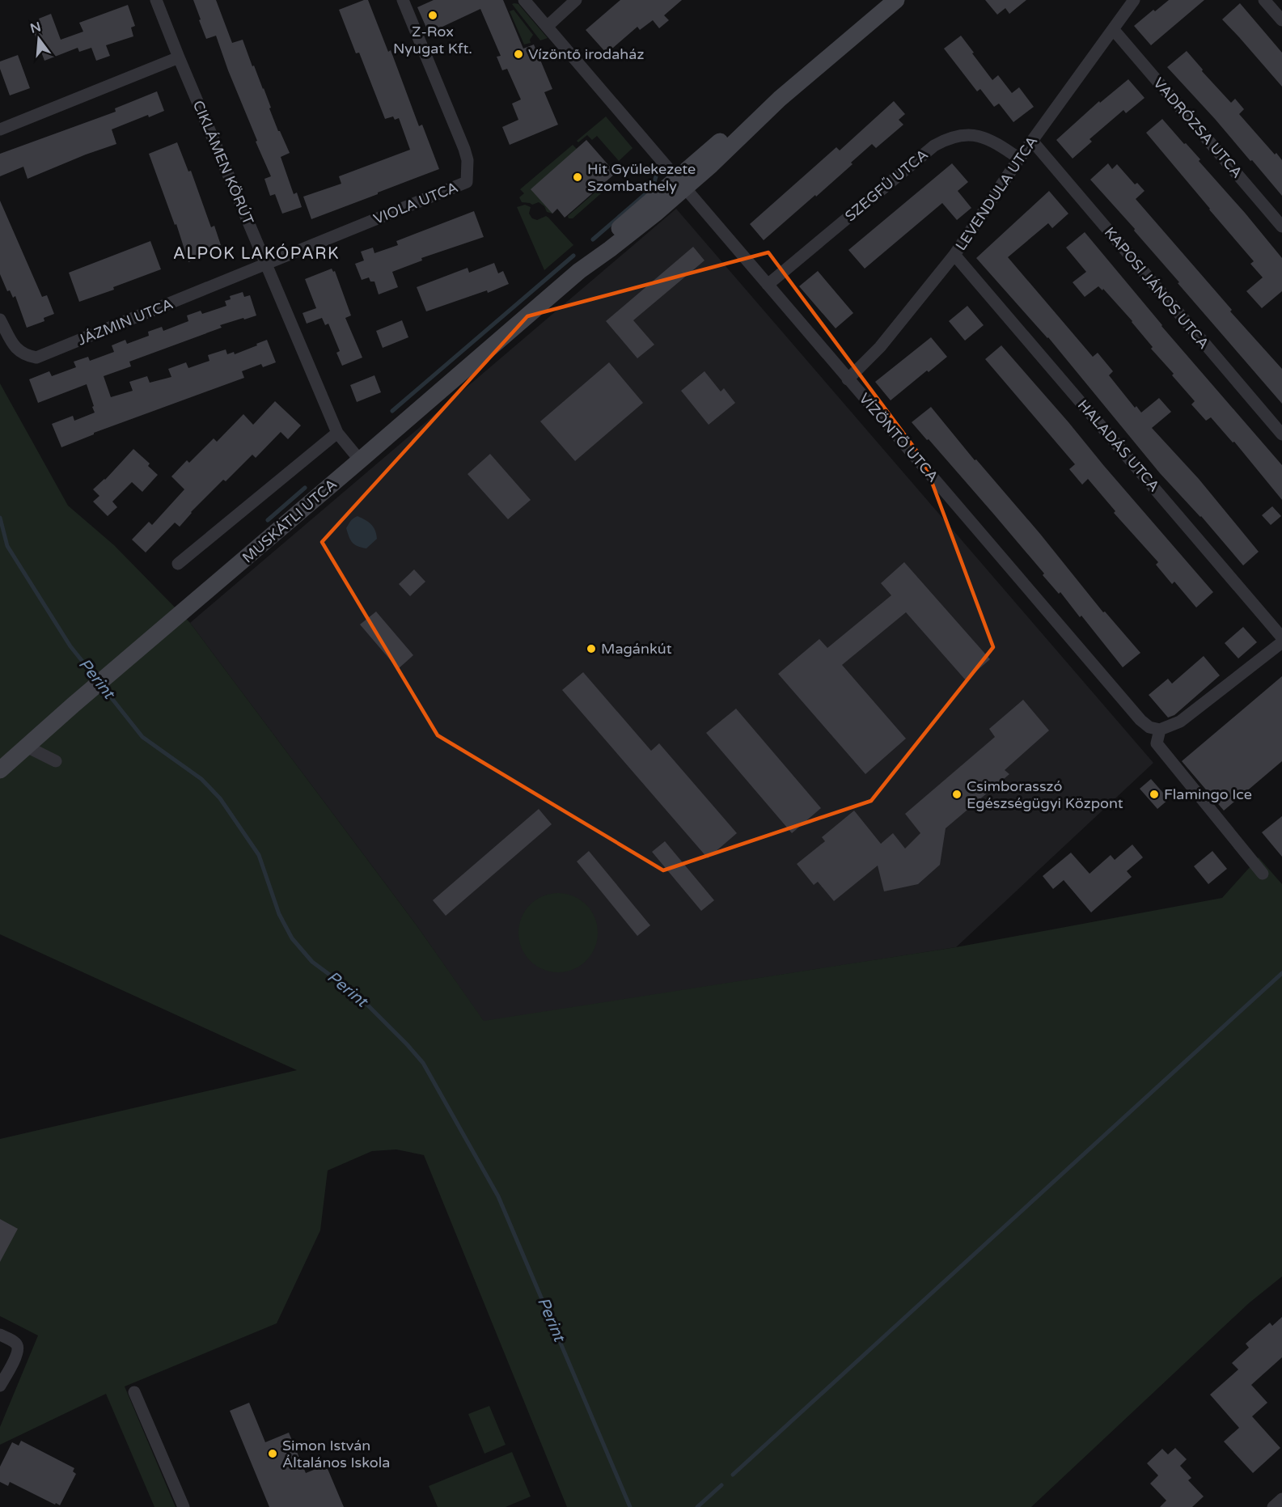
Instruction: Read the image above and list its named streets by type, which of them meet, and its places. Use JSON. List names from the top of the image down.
{
  "streets": {
    "main road": ["MUSKÁTLI UTCA"],
    "street": [
      "VADRÓZSA UTCA",
      "CIKLÁMEN KÖRÚT",
      "SZEGFŰ UTCA",
      "LEVENDULA UTCA",
      "VIOLA UTCA",
      "KAPOSI JÁNOS UTCA",
      "JÁZMIN UTCA",
      "VÍZÖNTŐ UTCA",
      "HALADÁS UTCA"
    ]
  },
  "crossings": [
    ["VADRÓZSA UTCA", "LEVENDULA UTCA"],
    ["CIKLÁMEN KÖRÚT", "VIOLA UTCA"],
    ["CIKLÁMEN KÖRÚT", "JÁZMIN UTCA"],
    ["CIKLÁMEN KÖRÚT", "MUSKÁTLI UTCA"],
    ["SZEGFŰ UTCA", "LEVENDULA UTCA"],
    ["SZEGFŰ UTCA", "VÍZÖNTŐ UTCA"],
    ["LEVENDULA UTCA", "KAPOSI JÁNOS UTCA"],
    ["LEVENDULA UTCA", "VÍZÖNTŐ UTCA"],
    ["LEVENDULA UTCA", "HALADÁS UTCA"],
    ["VIOLA UTCA", "JÁZMIN UTCA"],
    ["VÍZÖNTŐ UTCA", "MUSKÁTLI UTCA"]
  ],
  "districts": ["ALPOK LAKÓPARK"],
  "water": ["Perint"],
  "places": [
    "Z-Rox Nyugat Kft.",
    "Vízöntő irodaház",
    "Hit Gyülekezete Szombathely",
    "Magánkút",
    "Csimborasszó Egészségügyi Központ",
    "Flamingo Ice",
    "Simon István Általános Iskola"
  ],
  "north": "top"
}
